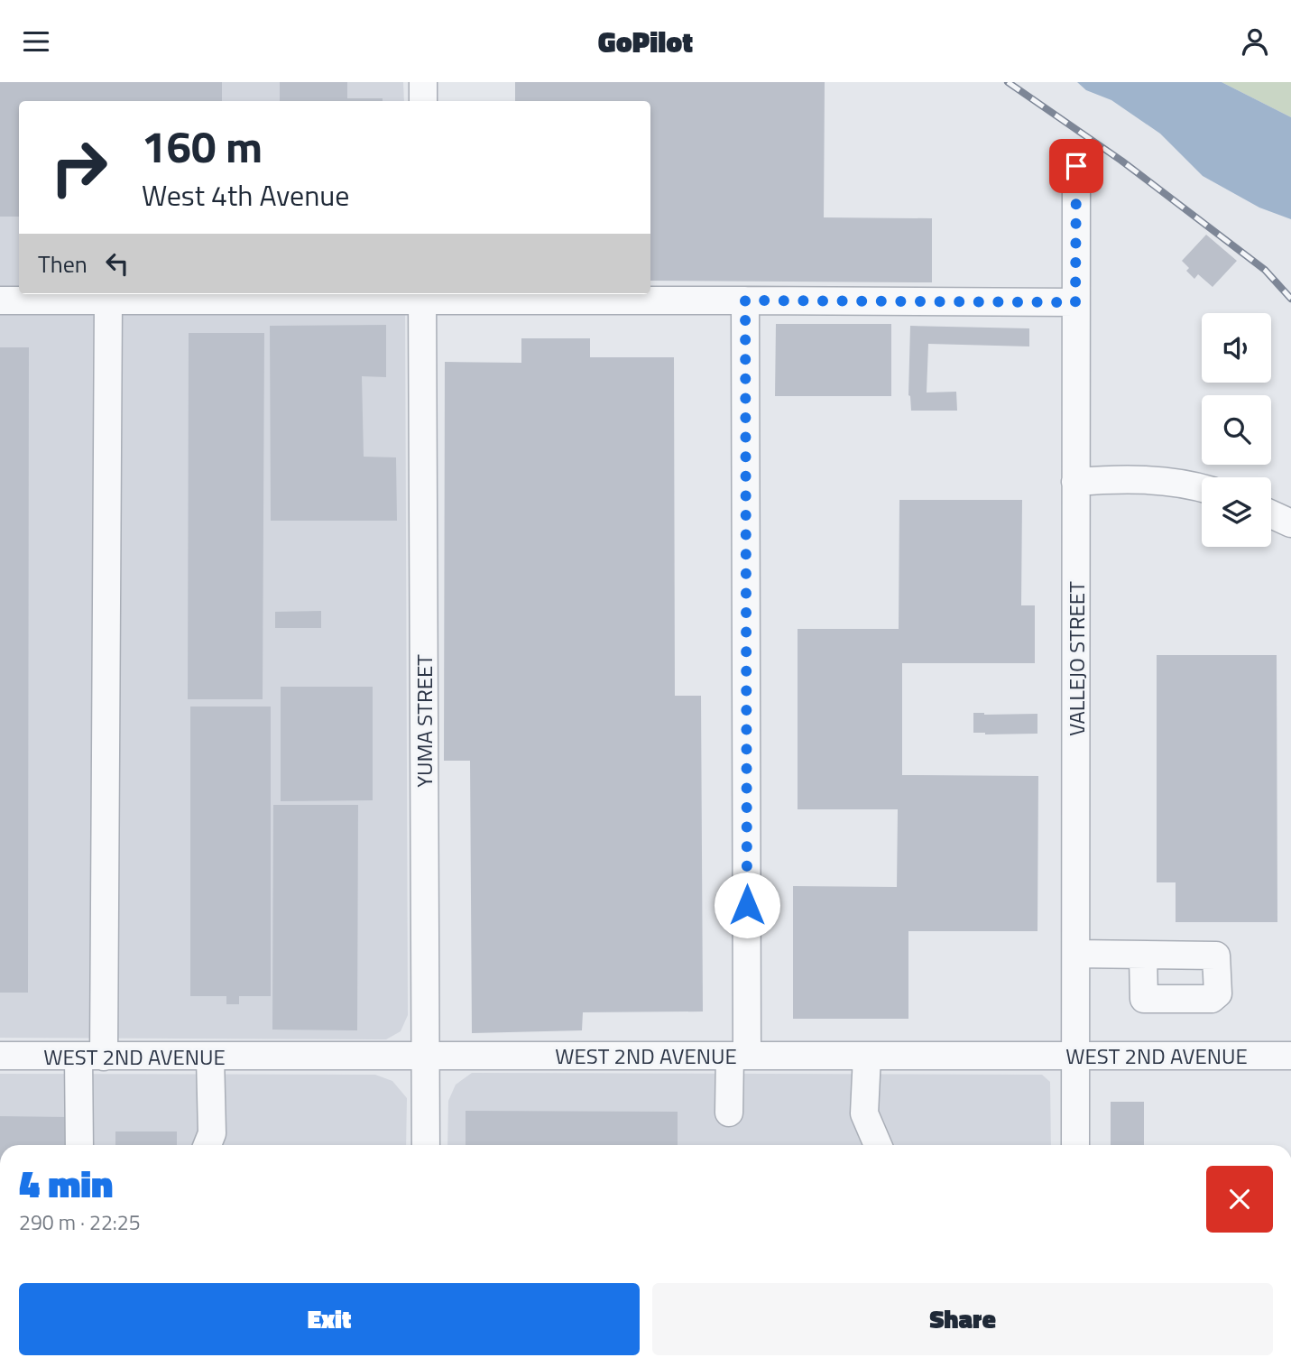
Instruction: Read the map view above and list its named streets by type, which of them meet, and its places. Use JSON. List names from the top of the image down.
{
  "streets": {
    "street": ["VALLEJO STREET", "YUMA STREET", "WEST 2ND AVENUE"]
  },
  "crossings": [
    ["VALLEJO STREET", "WEST 2ND AVENUE"],
    ["YUMA STREET", "WEST 2ND AVENUE"]
  ],
  "page": {
    "header": "GoPilot",
    "turn": ["160 m", "West 4th Avenue"],
    "then": "Then",
    "heading": ["4 min", "290 m · 22:25"],
    "buttons": ["Exit", "Share"]
  }
}
